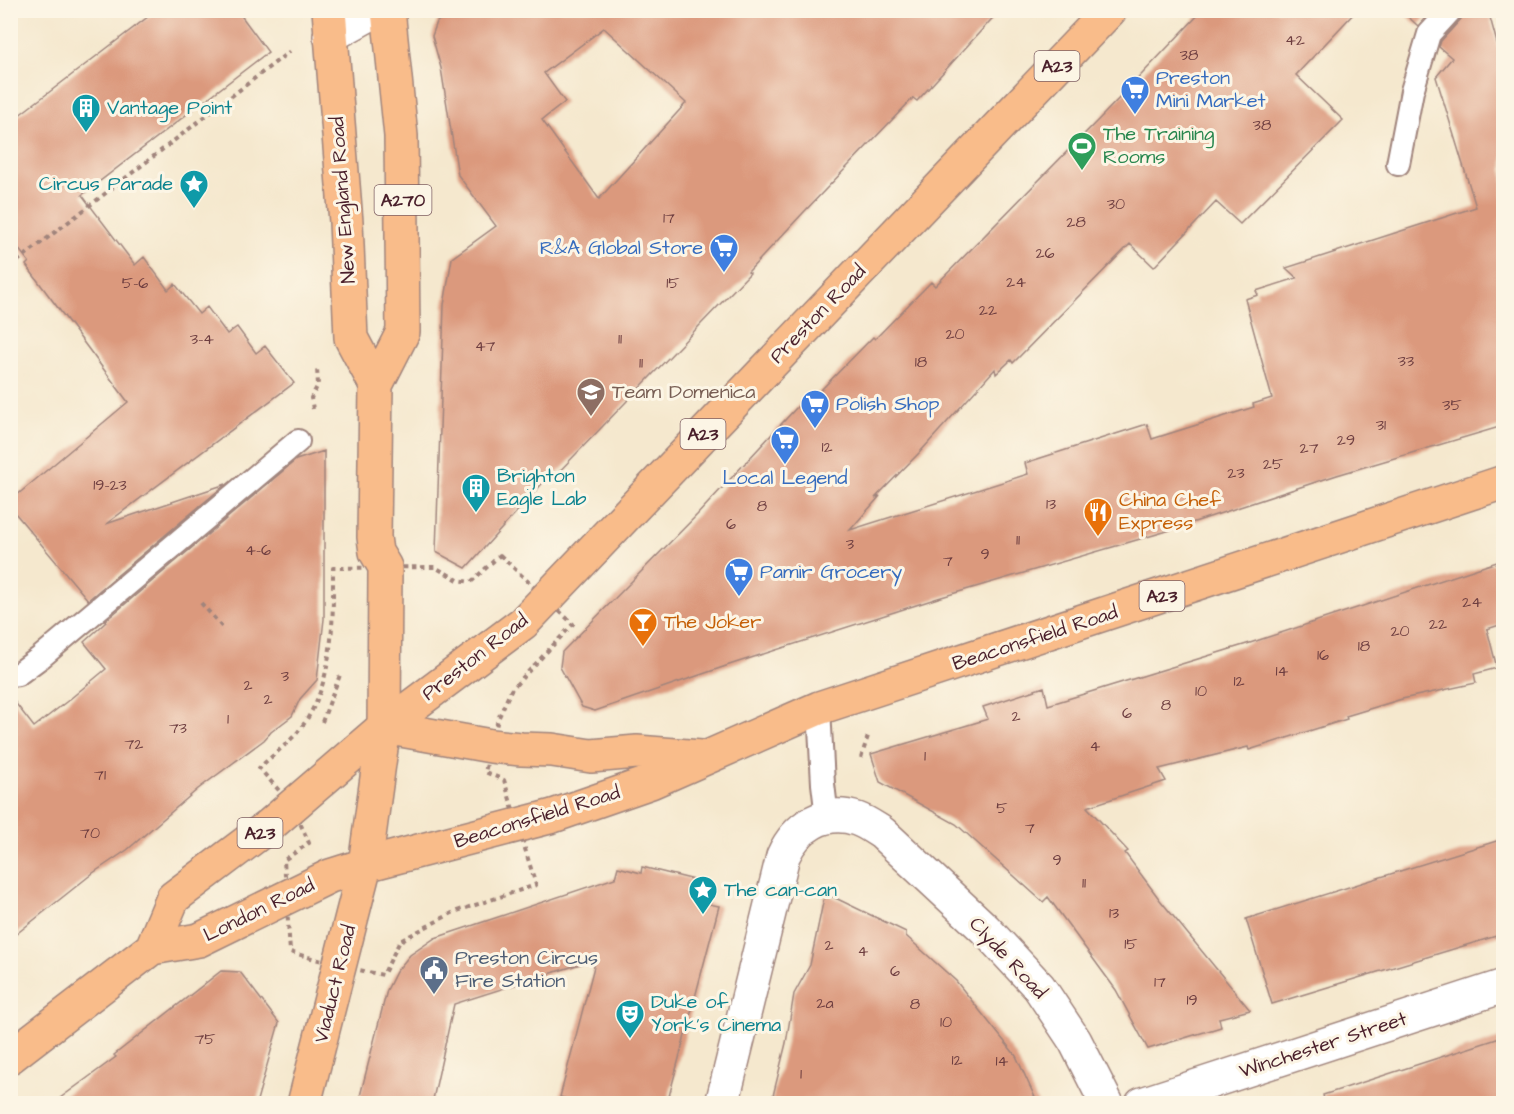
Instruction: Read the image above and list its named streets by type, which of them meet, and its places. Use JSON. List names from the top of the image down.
{
  "streets": {
    "main road": [
      "A23",
      "New England Road",
      "A270",
      "Preston Road",
      "Beaconsfield Road",
      "London Road",
      "Viaduct Road"
    ],
    "street": ["Clyde Road", "Winchester Street"]
  },
  "crossings": [
    ["New England Road", "Preston Road"],
    ["New England Road", "Beaconsfield Road"],
    ["New England Road", "London Road"],
    ["New England Road", "Viaduct Road"],
    ["Preston Road", "Beaconsfield Road"],
    ["Preston Road", "London Road"],
    ["Preston Road", "Viaduct Road"],
    ["Beaconsfield Road", "London Road"],
    ["Beaconsfield Road", "Viaduct Road"],
    ["London Road", "Viaduct Road"]
  ],
  "places": {
    "supermarket": [
      "Preston Mini Market",
      "R&A Global Store",
      "Polish Shop",
      "Local Legend",
      "Pamir Grocery"
    ],
    "building": ["Vantage Point", "Brighton Eagle Lab"],
    "sports": ["The Training Rooms"],
    "place": ["Circus Parade", "The can-can"],
    "school or university": ["Team Domenica"],
    "restaurant": ["China Chef Express"],
    "bar": ["The Joker"],
    "public building": ["Preston Circus Fire Station"],
    "theatre": ["Duke of York's Cinema"]
  },
  "house_numbers": [
    "42",
    "38",
    "38",
    "30",
    "17",
    "28",
    "26",
    "24",
    "5-6",
    "15",
    "22",
    "20",
    "3-4",
    "11",
    "47",
    "33",
    "18",
    "11",
    "35",
    "31",
    "29",
    "12",
    "27",
    "25",
    "23",
    "19-23",
    "13",
    "8",
    "6",
    "11",
    "3",
    "4-6",
    "9",
    "7",
    "24",
    "22",
    "20",
    "18",
    "16",
    "14",
    "3",
    "12",
    "2",
    "10",
    "2",
    "8",
    "6",
    "2",
    "1",
    "73",
    "72",
    "4",
    "1",
    "71",
    "5",
    "7",
    "70",
    "9",
    "11",
    "13",
    "15",
    "2",
    "4",
    "6",
    "17",
    "19",
    "2a",
    "8",
    "10",
    "75",
    "12",
    "14",
    "1"
  ]
}
